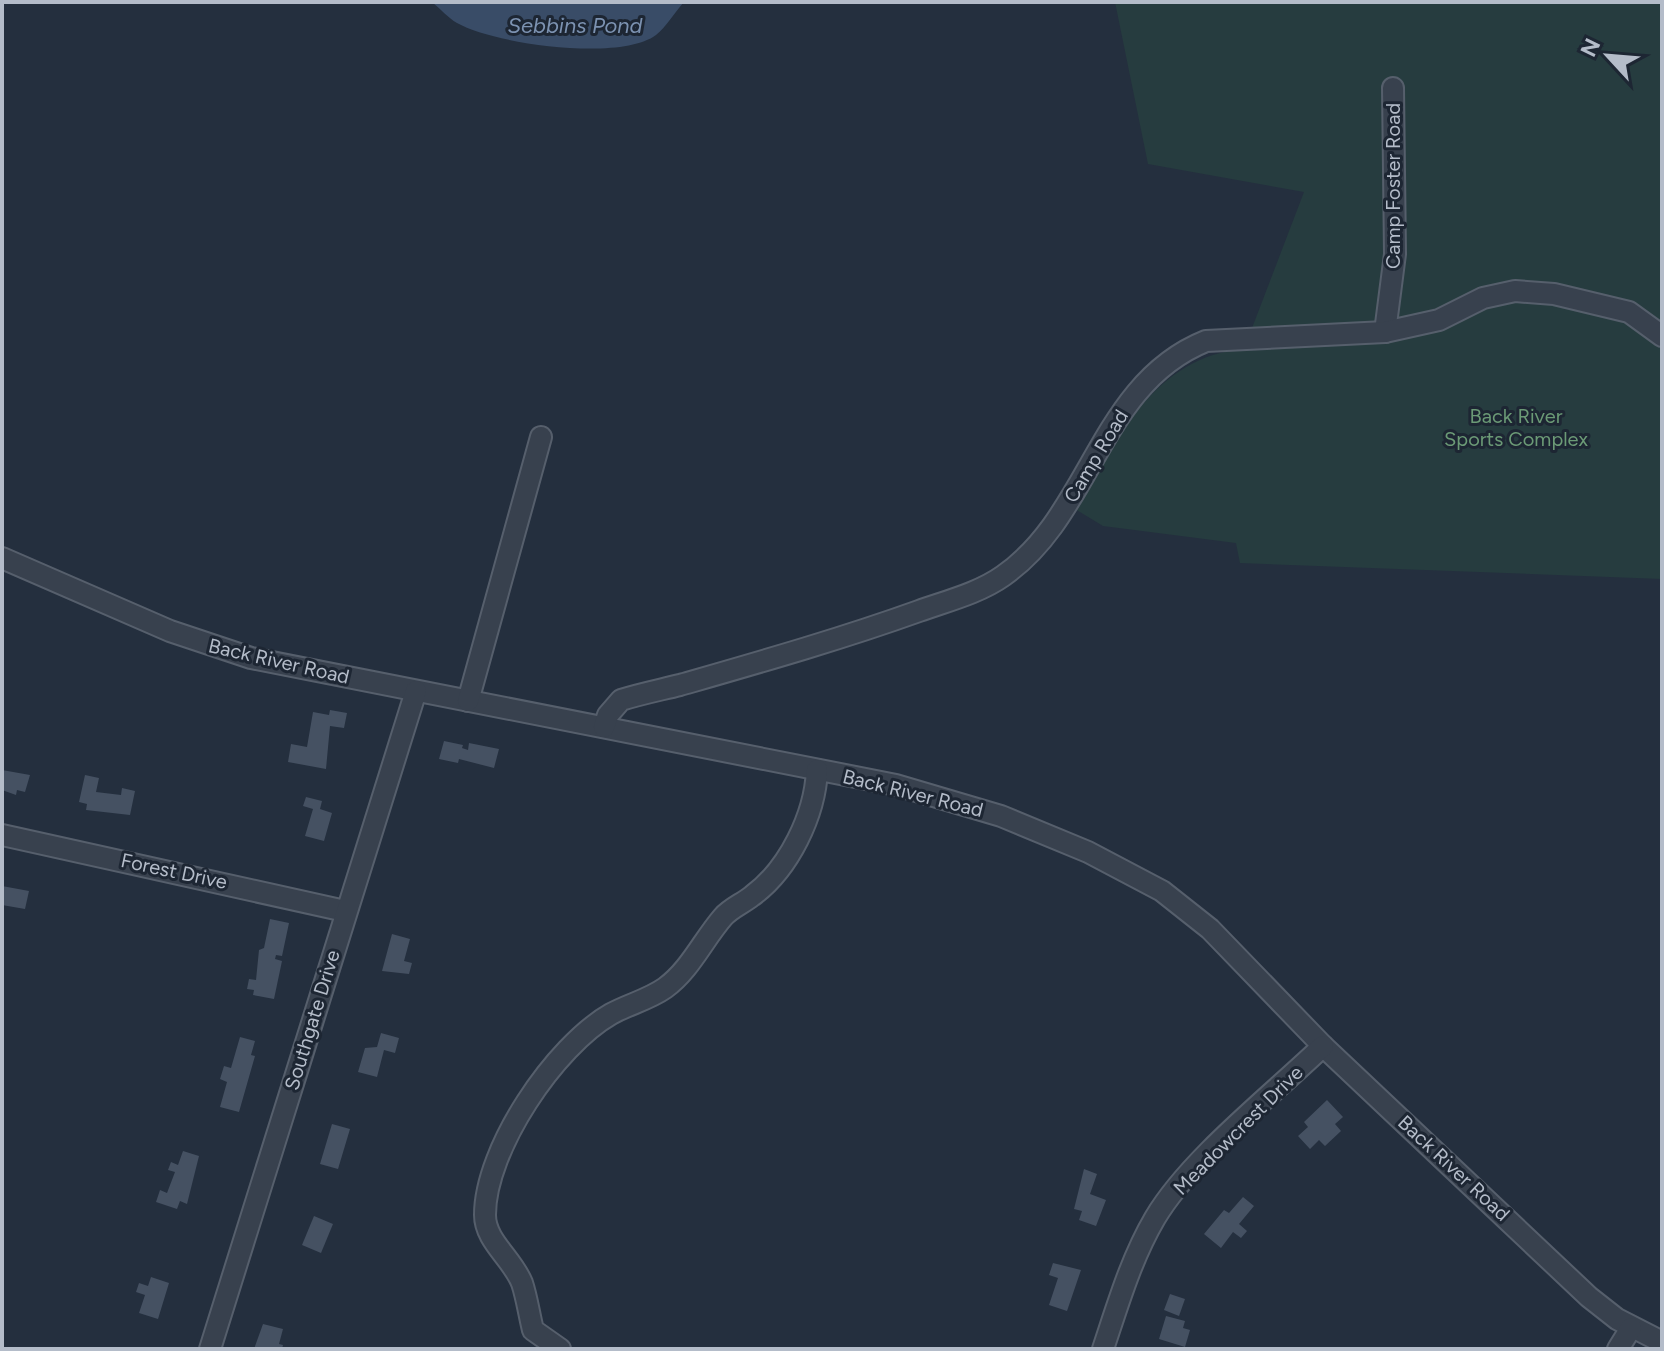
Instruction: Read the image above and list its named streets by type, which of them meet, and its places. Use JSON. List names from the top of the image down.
{
  "streets": {
    "street": [
      "Camp Foster Road",
      "Camp Road",
      "Back River Road",
      "Forest Drive",
      "Southgate Drive",
      "Meadowcrest Drive"
    ]
  },
  "crossings": [
    ["Camp Foster Road", "Camp Road"],
    ["Camp Road", "Back River Road"],
    ["Back River Road", "Southgate Drive"],
    ["Back River Road", "Meadowcrest Drive"],
    ["Forest Drive", "Southgate Drive"]
  ],
  "water": ["Sebbins Pond"],
  "parks": ["Back River Sports Complex"],
  "north": "top left"
}
